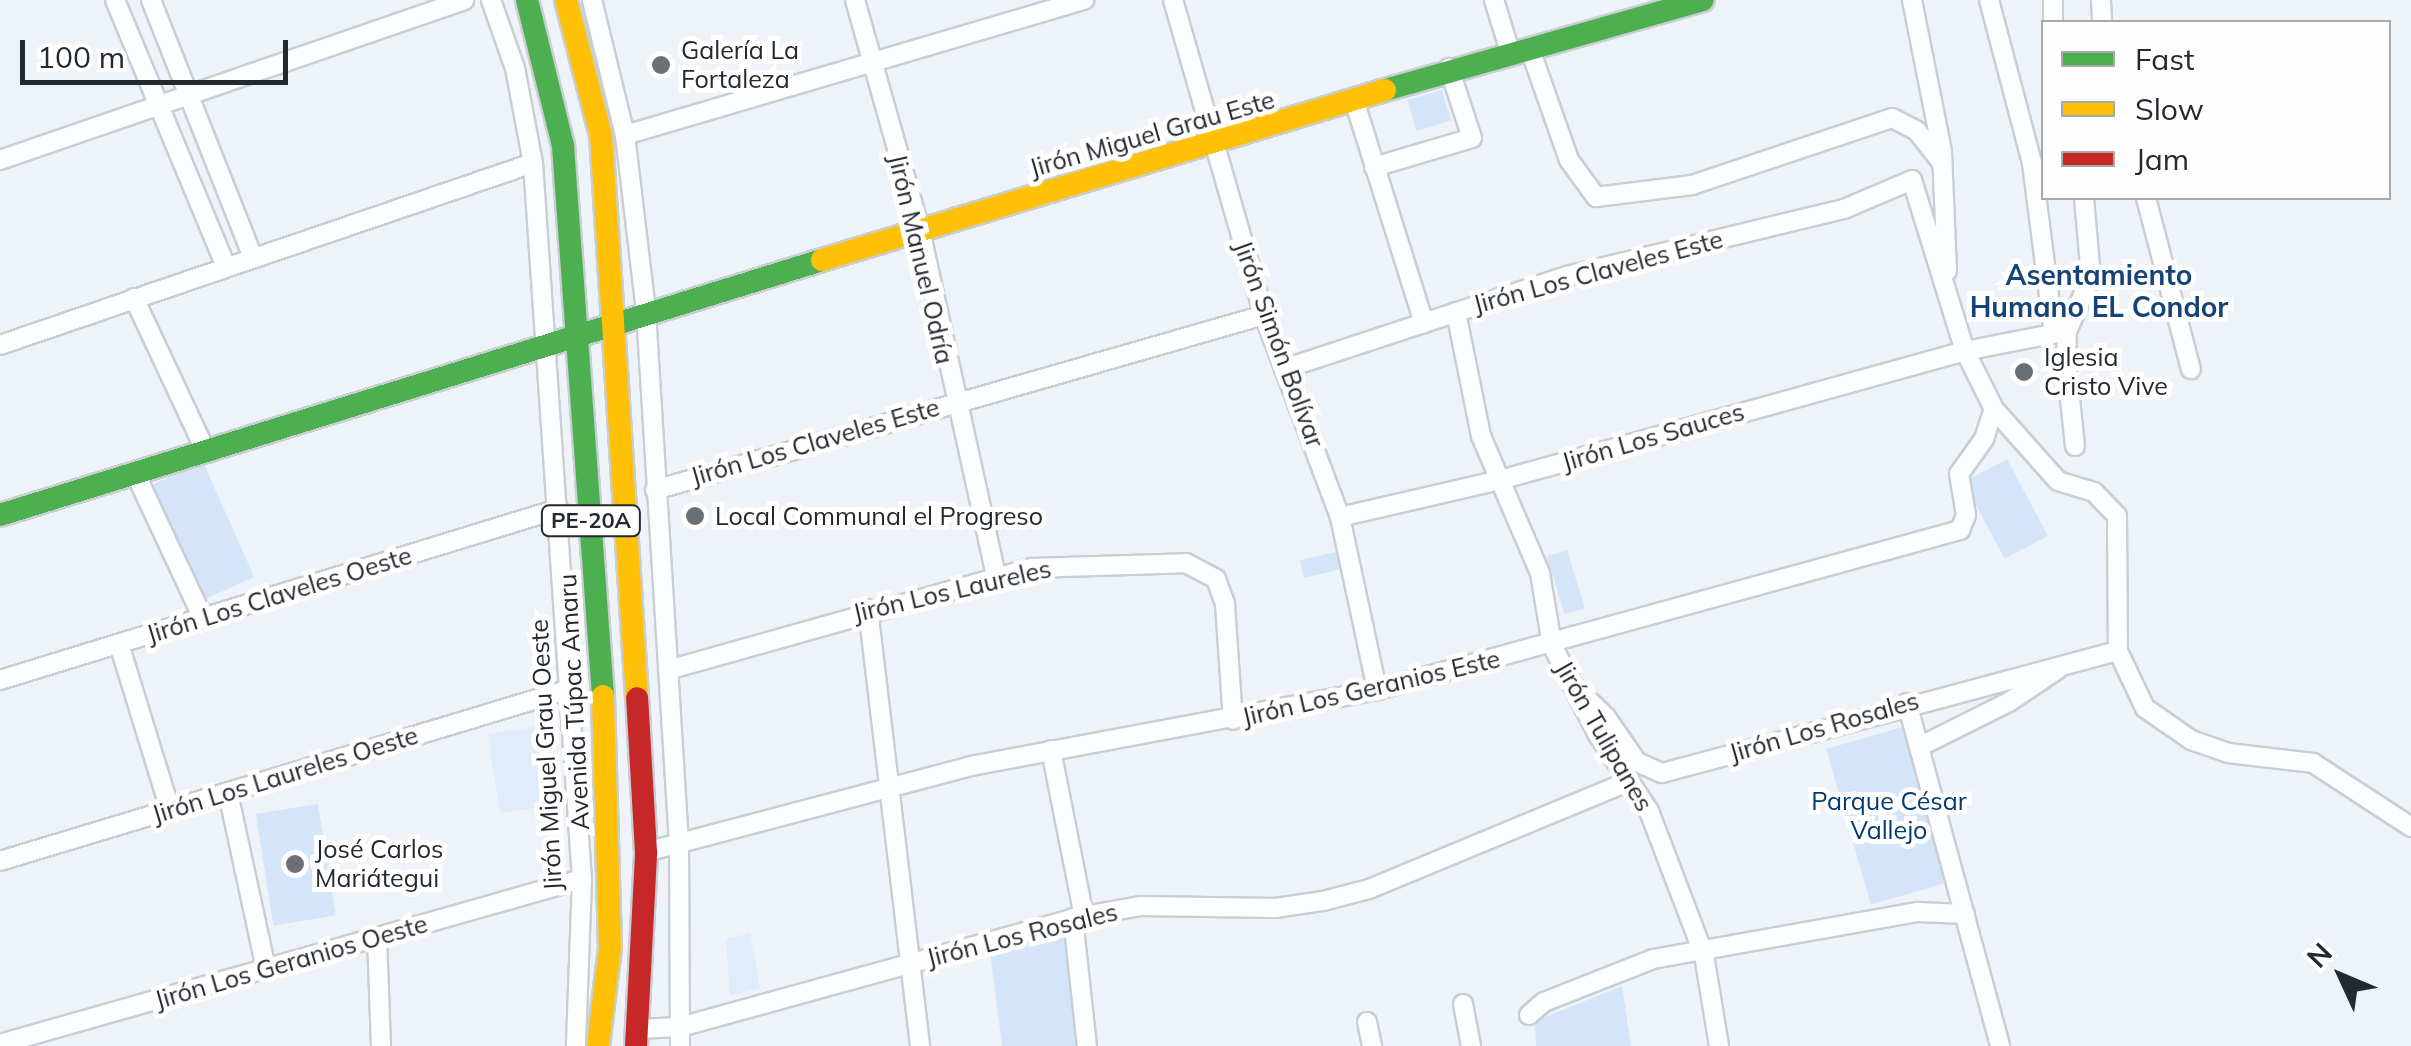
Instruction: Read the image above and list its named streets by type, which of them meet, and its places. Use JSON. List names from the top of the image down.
{
  "streets": {
    "main road": ["Jirón Miguel Grau Este", "PE-20A", "Avenida Túpac Amaru"],
    "street": [
      "Jirón Manuel Odría",
      "Jirón Los Claveles Este",
      "Jirón Simón Bolívar",
      "Jirón Los Sauces",
      "Jirón Los Laureles",
      "Jirón Los Claveles Oeste",
      "Jirón Los Geranios Este",
      "Jirón Los Rosales",
      "Jirón Tulipanes",
      "Jirón Miguel Grau Oeste",
      "Jirón Los Laureles Oeste",
      "Jirón Los Geranios Oeste"
    ]
  },
  "crossings": [
    ["Jirón Miguel Grau Este", "Jirón Manuel Odría"],
    ["Jirón Miguel Grau Este", "Jirón Simón Bolívar"],
    ["Jirón Miguel Grau Este", "PE-20A"],
    ["Jirón Manuel Odría", "Jirón Los Claveles Este"],
    ["Jirón Manuel Odría", "Jirón Los Laureles"],
    ["Jirón Los Claveles Este", "Jirón Simón Bolívar"],
    ["Jirón Los Claveles Este", "Jirón Tulipanes"],
    ["Jirón Simón Bolívar", "Jirón Los Sauces"],
    ["Jirón Simón Bolívar", "Jirón Los Geranios Este"],
    ["Jirón Los Sauces", "Jirón Tulipanes"],
    ["PE-20A", "Jirón Los Geranios Este"],
    ["PE-20A", "Jirón Los Rosales"],
    ["Jirón Los Laureles", "Jirón Los Geranios Este"],
    ["Jirón Los Claveles Oeste", "Jirón Miguel Grau Oeste"],
    ["Jirón Los Geranios Este", "Jirón Tulipanes"],
    ["Jirón Los Rosales", "Jirón Tulipanes"],
    ["Jirón Miguel Grau Oeste", "Jirón Los Laureles Oeste"],
    ["Jirón Miguel Grau Oeste", "Jirón Los Geranios Oeste"]
  ],
  "districts": ["Asentamiento Humano EL Condor"],
  "parks": ["Parque César Vallejo"],
  "places": [
    "Galería La Fortaleza",
    "Iglesia Cristo Vive",
    "Local Communal el Progreso",
    "José Carlos Mariátegui"
  ],
  "legend": ["Fast", "Slow", "Jam"],
  "scale_bar": "100 m",
  "north": "top left"
}
